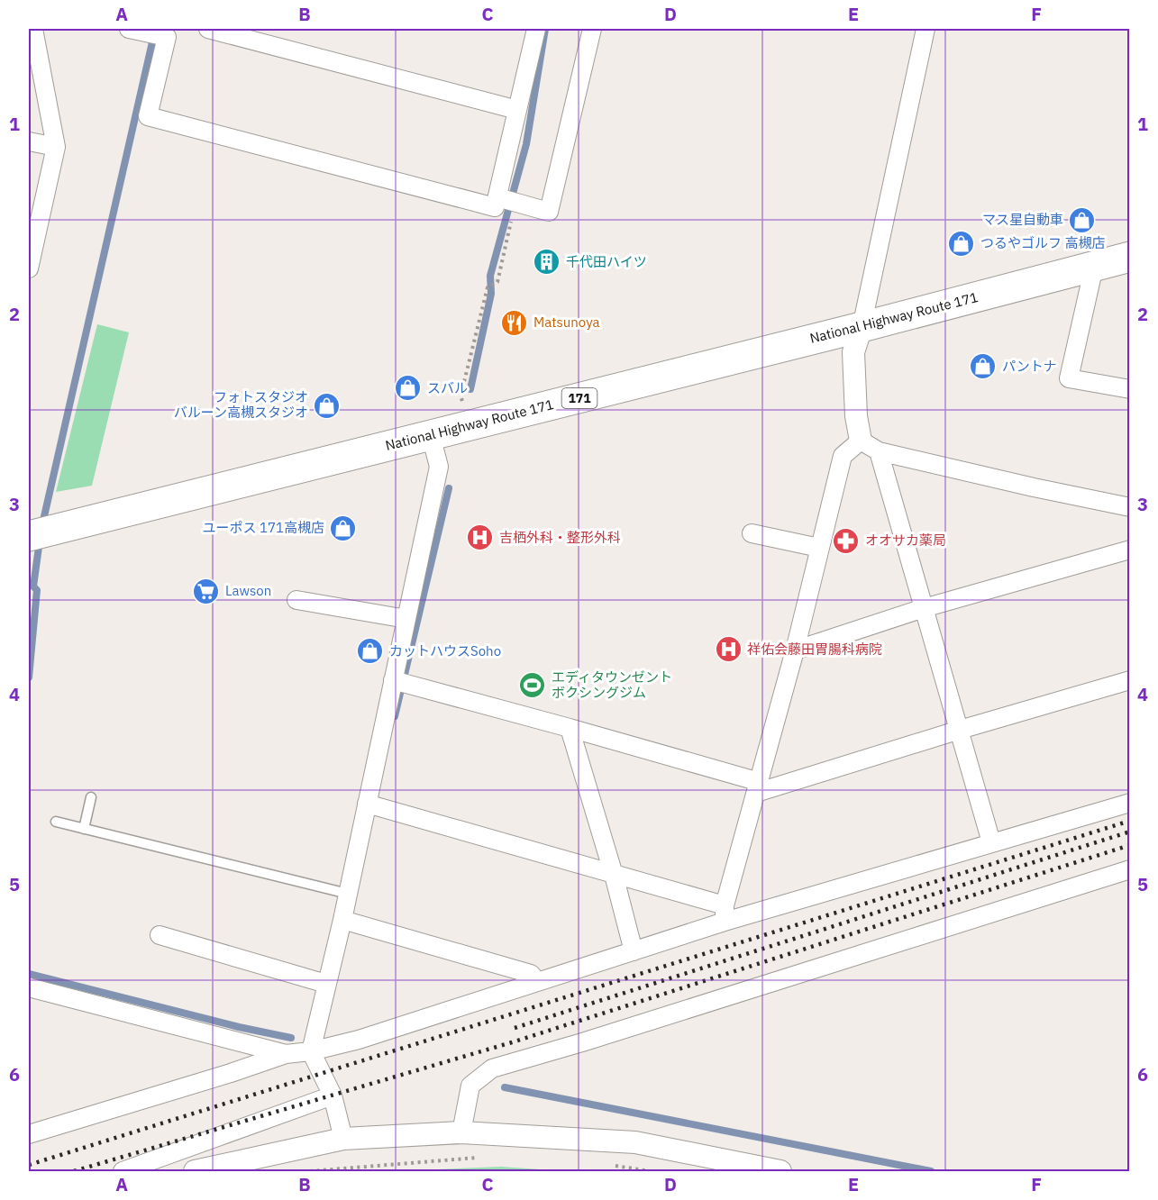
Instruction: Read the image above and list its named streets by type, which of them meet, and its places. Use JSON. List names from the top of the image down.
{
  "streets": {
    "highway": ["National Highway Route 171", "171"]
  },
  "places": {
    "shop": [
      "マス星自動車",
      "つるやゴルフ 高槻店",
      "パントナ",
      "スバル",
      "フォトスタジオ バルーン高槻スタジオ",
      "ユーポス 171高槻店",
      "カットハウスSoho"
    ],
    "building": ["千代田ハイツ"],
    "restaurant": ["Matsunoya"],
    "hospital": ["吉栖外科・整形外科", "祥佑会藤田胃腸科病院"],
    "pharmacy": ["オオサカ薬局"],
    "supermarket": ["Lawson"],
    "sports": ["エディタウンゼント ボクシングジム"]
  },
  "grid": {
    "columns": [
      "A",
      "B",
      "C",
      "D",
      "E",
      "F"
    ],
    "rows": [
      "1",
      "2",
      "3",
      "4",
      "5",
      "6"
    ]
  }
}
